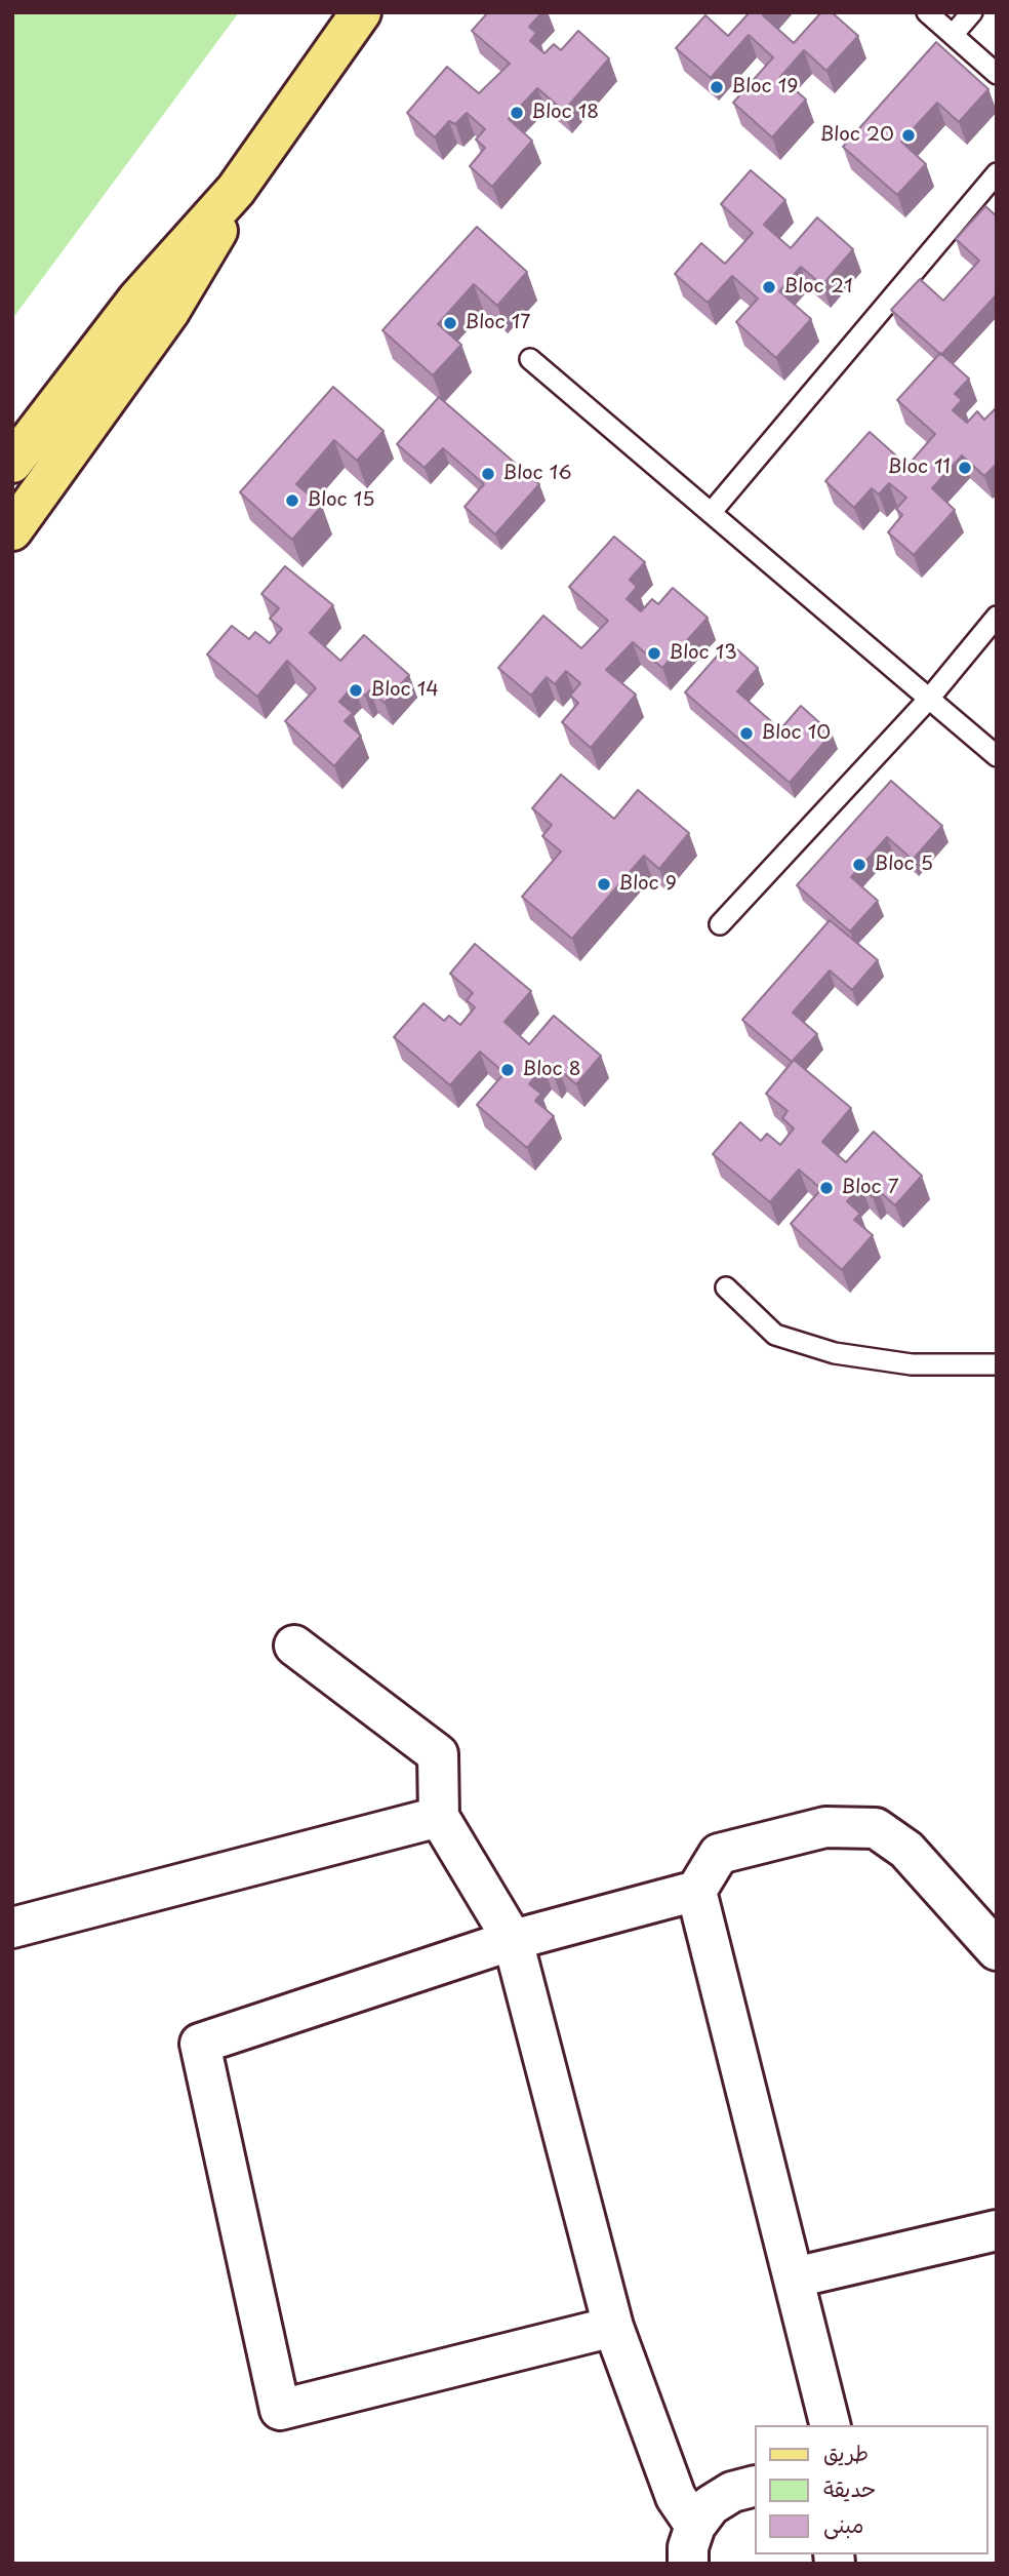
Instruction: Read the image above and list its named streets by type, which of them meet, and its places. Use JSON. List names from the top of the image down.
{
  "places": [
    "Bloc 19",
    "Bloc 18",
    "Bloc 20",
    "Bloc 21",
    "Bloc 17",
    "Bloc 11",
    "Bloc 16",
    "Bloc 15",
    "Bloc 13",
    "Bloc 14",
    "Bloc 10",
    "Bloc 5",
    "Bloc 9",
    "Bloc 8",
    "Bloc 7"
  ],
  "legend": ["طريق", "حديقة", "مبنى"]
}
